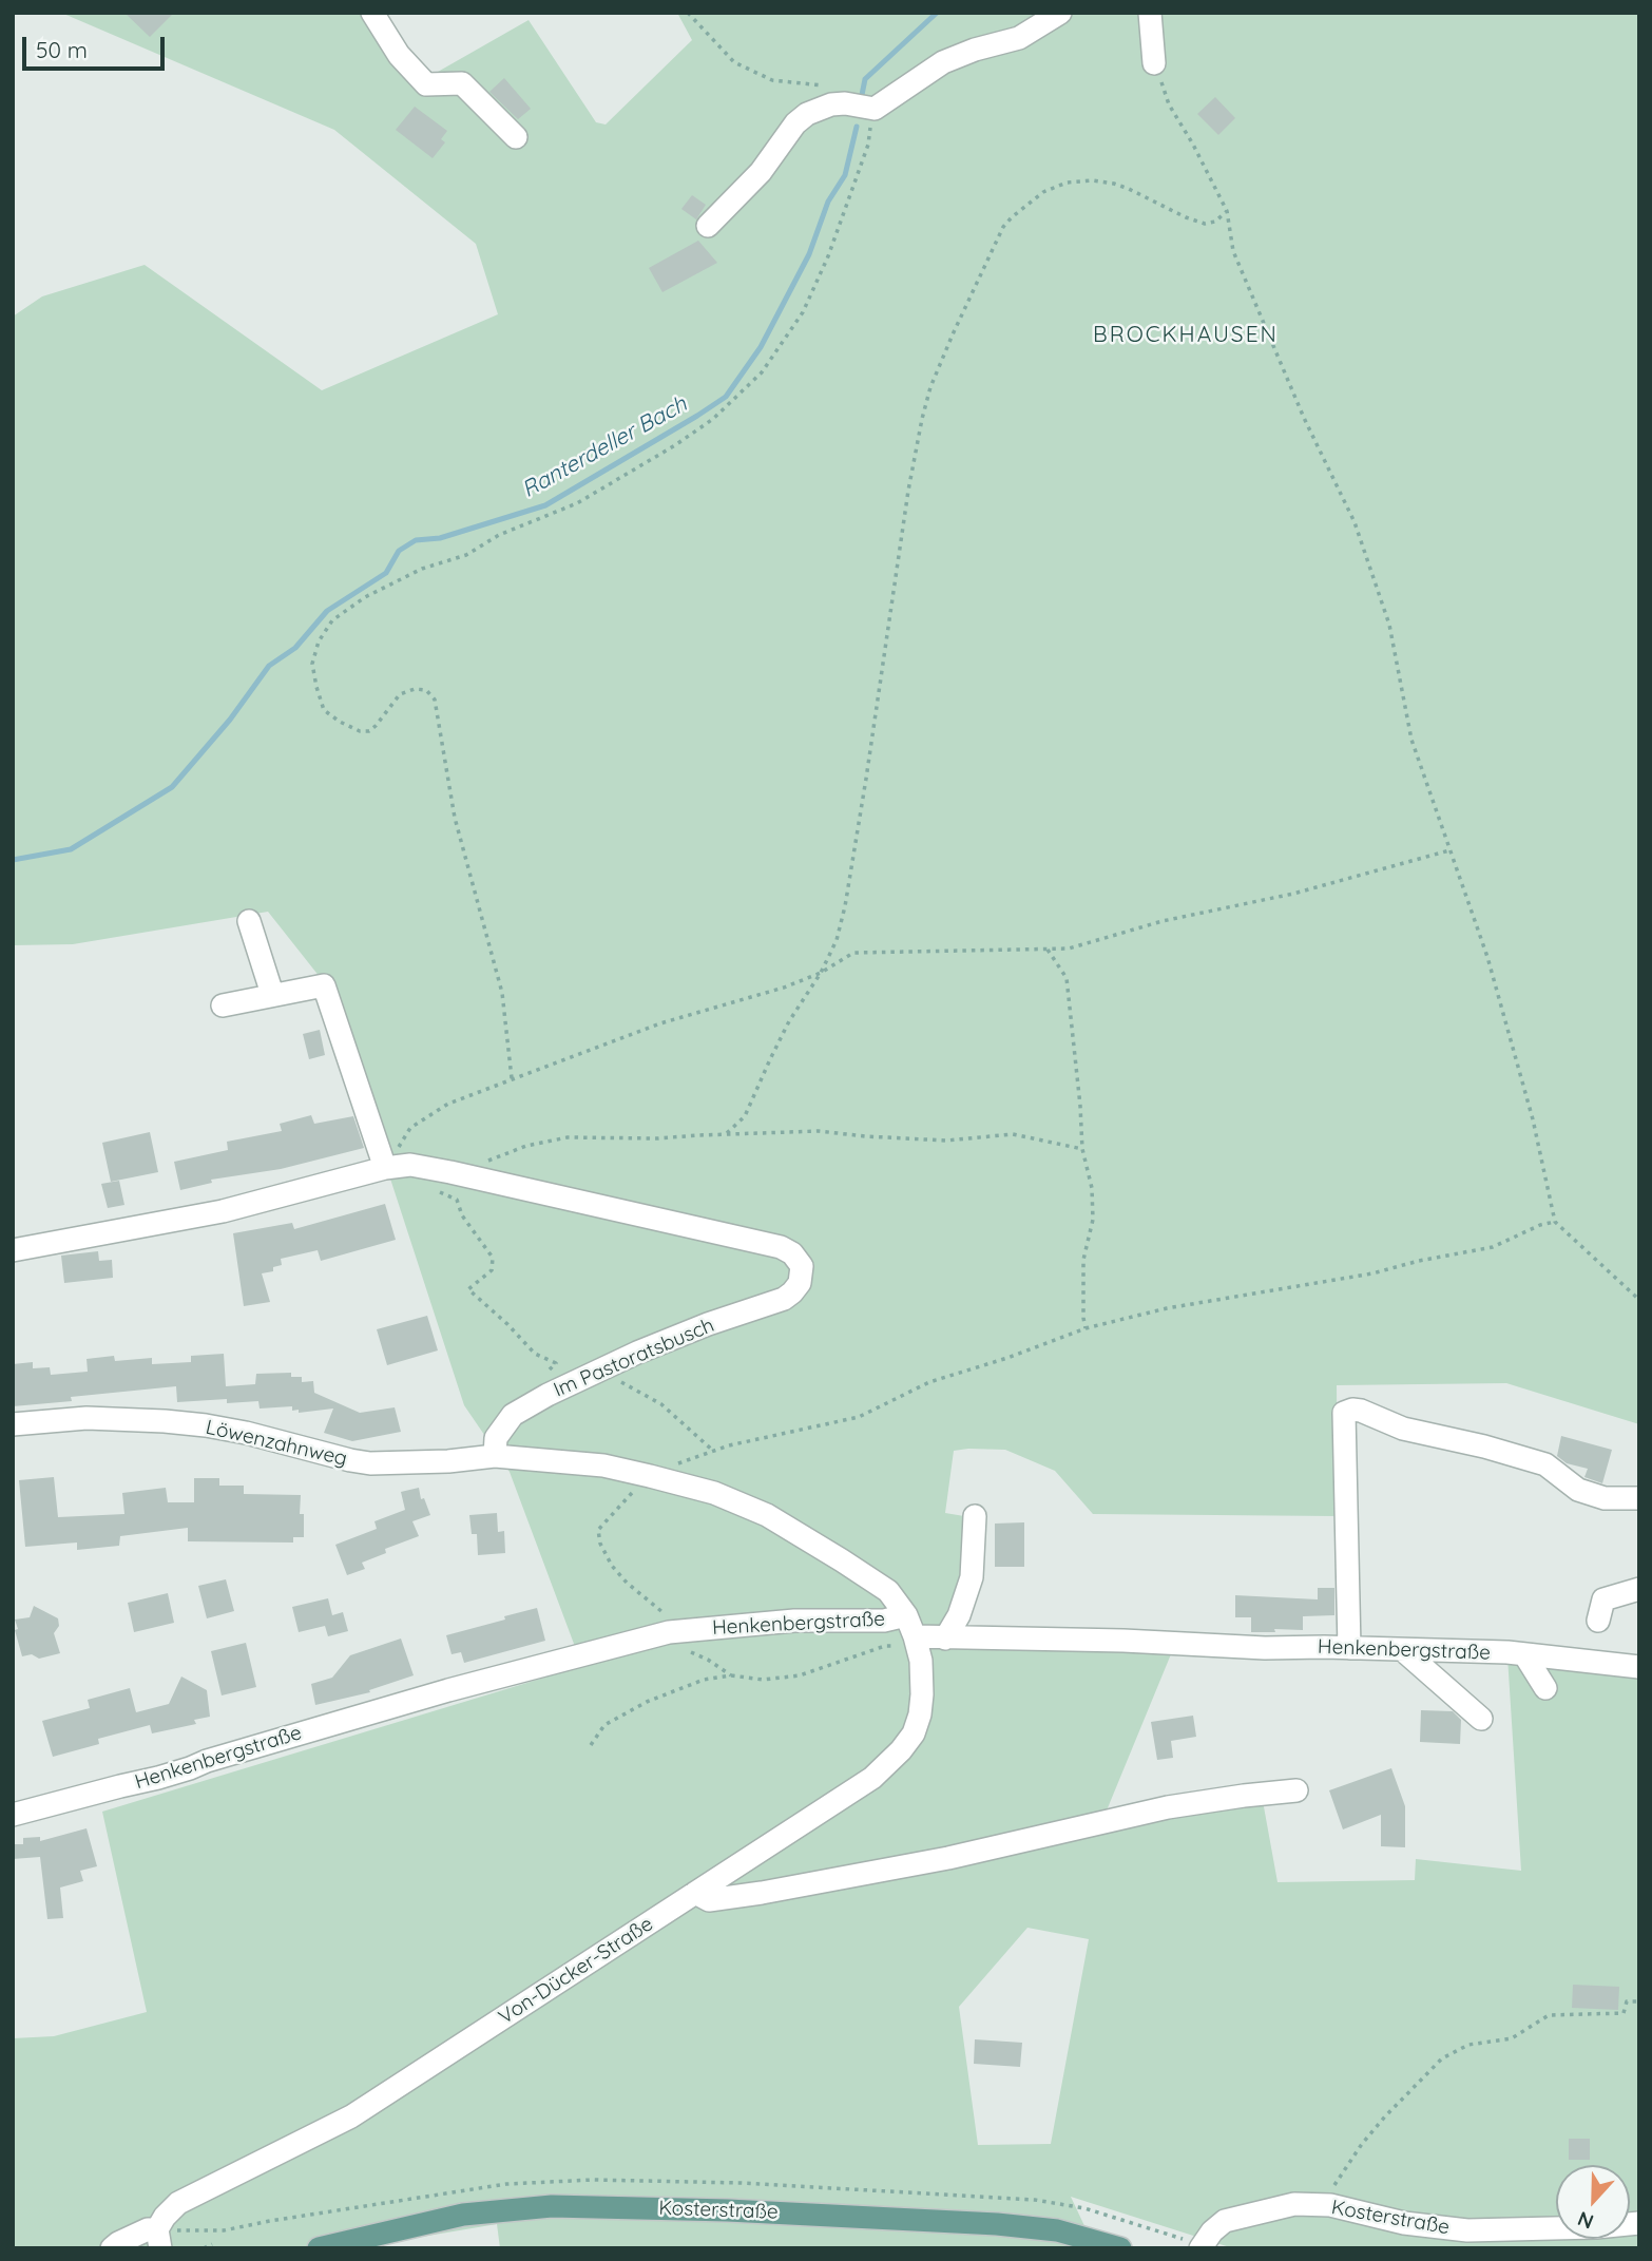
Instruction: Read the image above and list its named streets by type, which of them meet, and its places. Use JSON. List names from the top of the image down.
{
  "streets": {
    "main road": ["Kosterstraße"],
    "street": [
      "Im Pastoratsbusch",
      "Löwenzahnweg",
      "Henkenbergstraße",
      "Von-Dücker-Straße"
    ]
  },
  "crossings": [
    ["Im Pastoratsbusch", "Löwenzahnweg"],
    ["Henkenbergstraße", "Von-Dücker-Straße"]
  ],
  "districts": ["BROCKHAUSEN"],
  "water": ["Ranterdeller Bach"],
  "scale_bar": "50 m",
  "north": "bottom"
}
